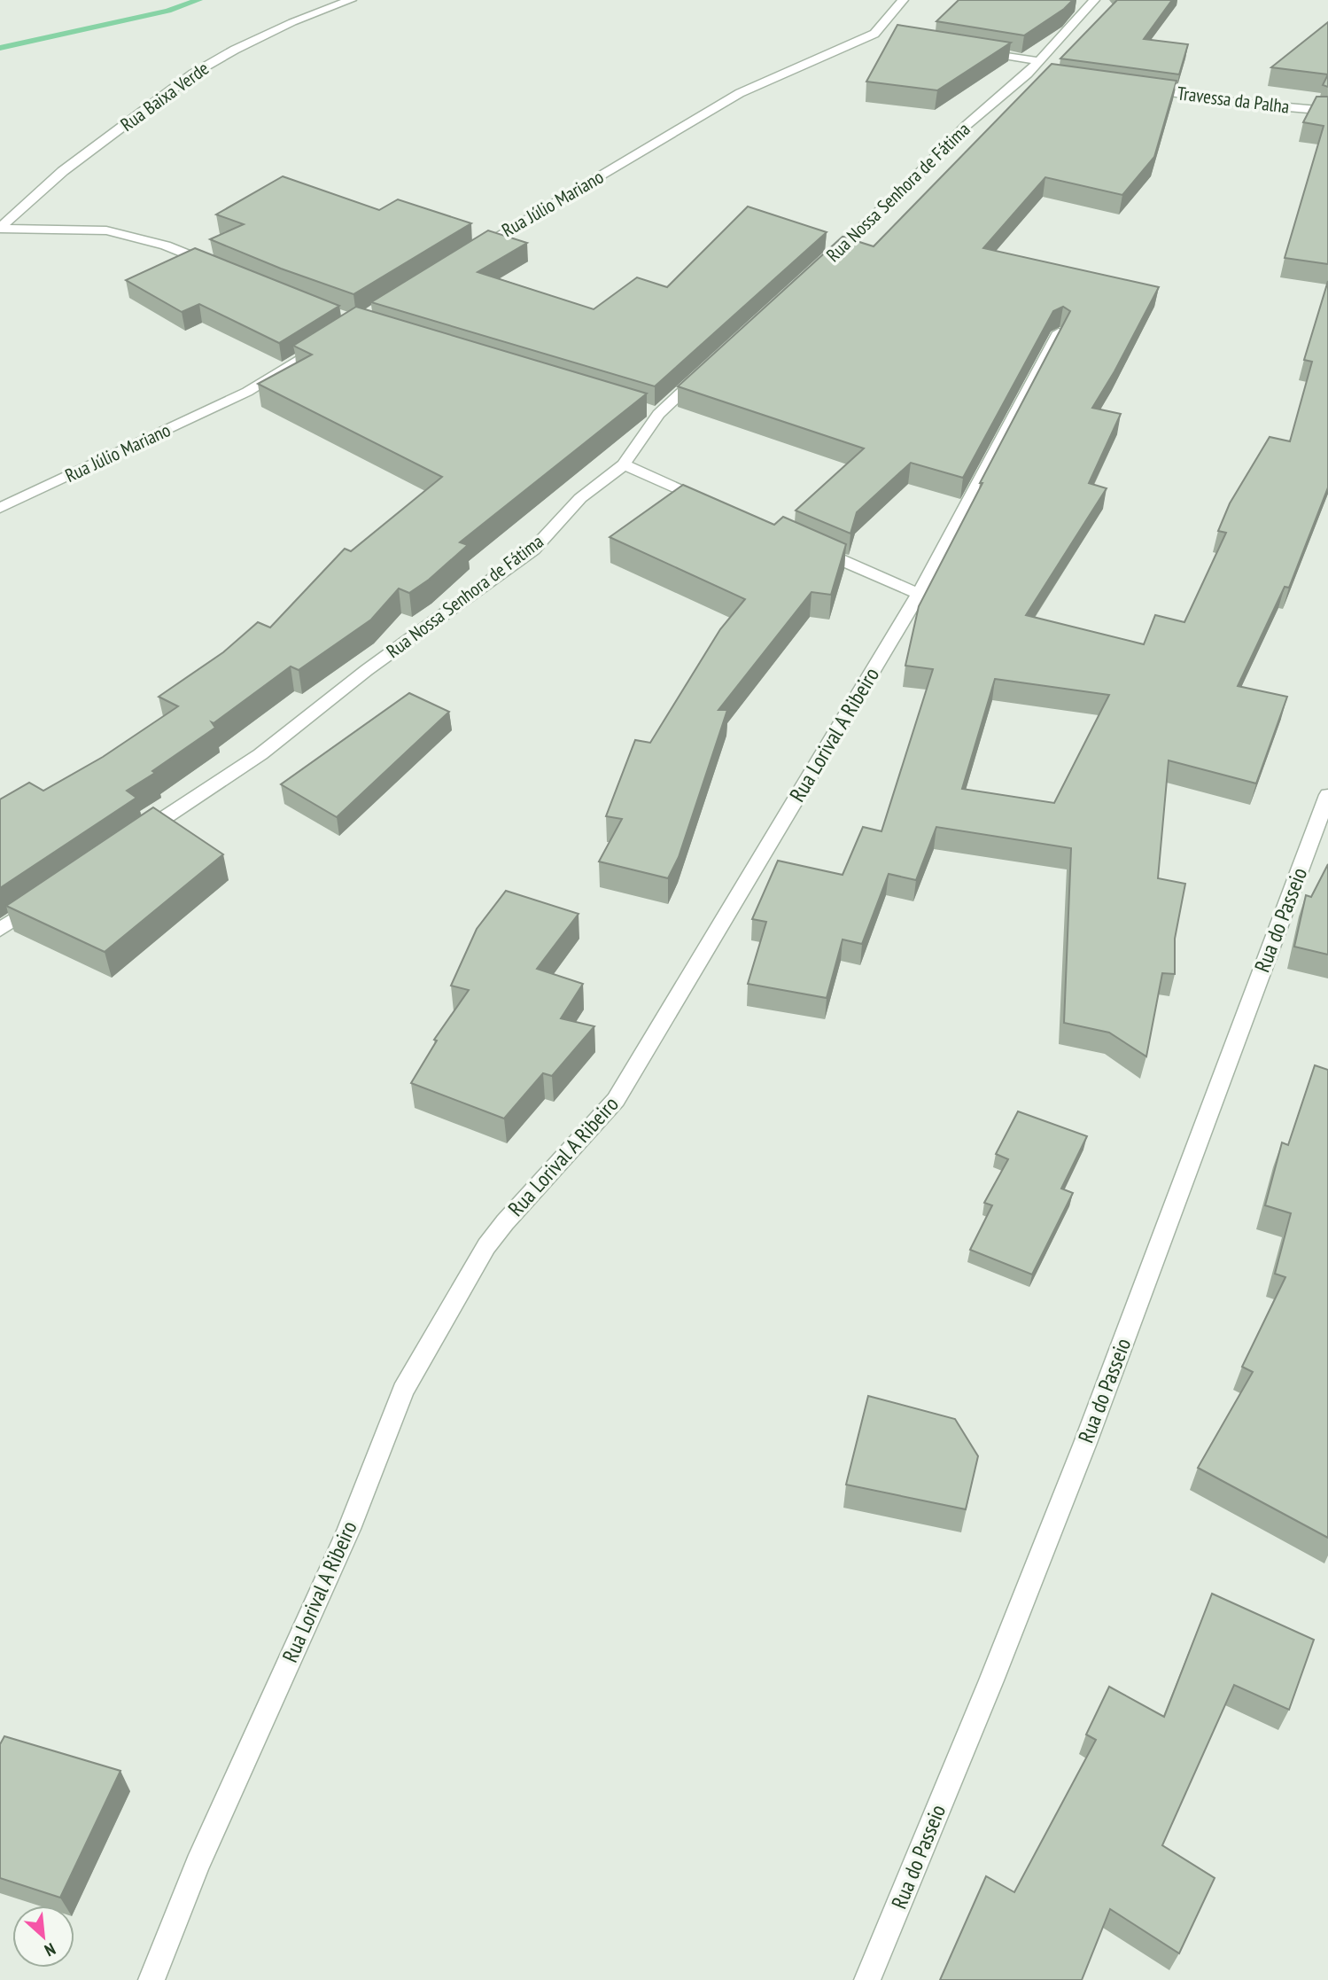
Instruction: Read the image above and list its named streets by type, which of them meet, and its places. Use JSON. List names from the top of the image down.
{
  "streets": {
    "street": [
      "Rua Baixa Verde",
      "Travessa da Palha",
      "Rua Nossa Senhora de Fátima",
      "Rua Júlio Mariano",
      "Rua Lorival A Ribeiro",
      "Rua do Passeio"
    ]
  },
  "north": "bottom right"
}
